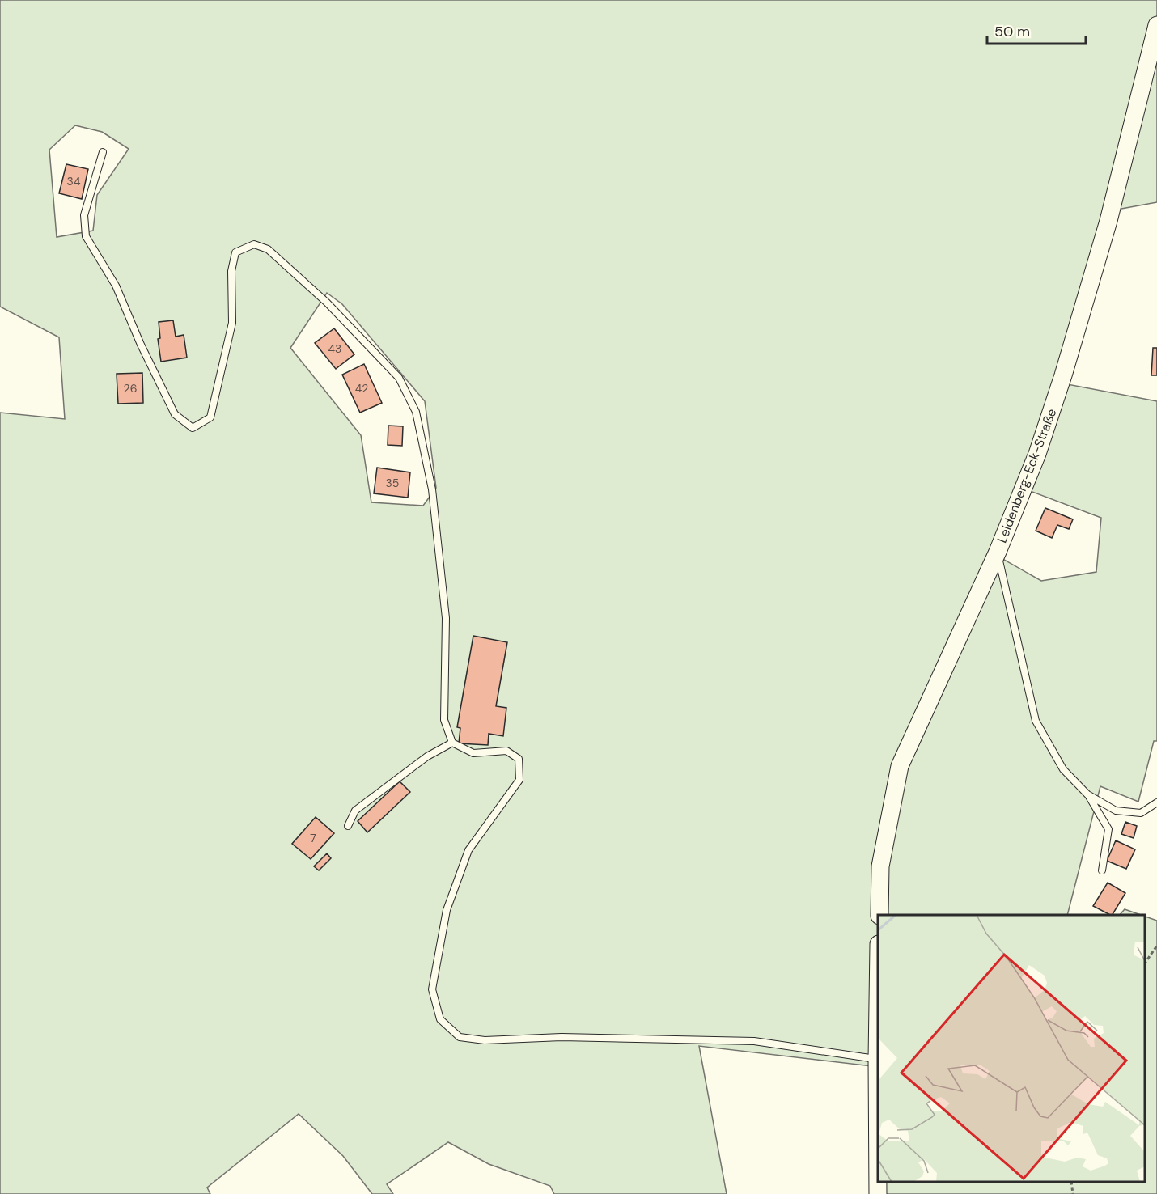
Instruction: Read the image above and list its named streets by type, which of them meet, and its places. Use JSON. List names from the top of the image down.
{
  "streets": {
    "street": ["Leidenberg-Eck-Straße"]
  },
  "house_numbers": [
    "34",
    "43",
    "26",
    "42",
    "35",
    "7"
  ],
  "scale_bar": "50 m"
}
